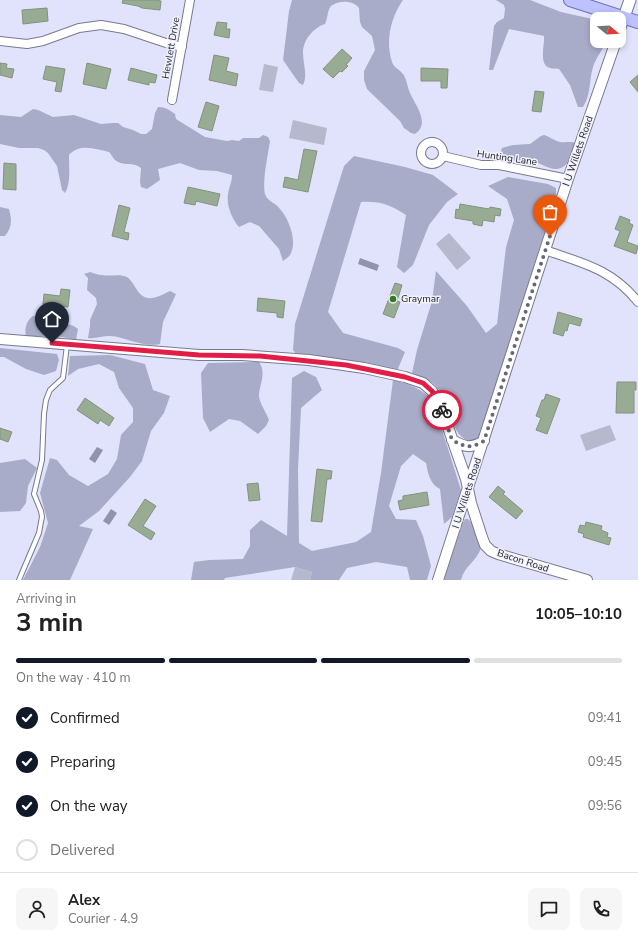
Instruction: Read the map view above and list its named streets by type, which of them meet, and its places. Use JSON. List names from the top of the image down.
{
  "streets": {
    "street": [
      "Hewlett Drive",
      "I U Willets Road",
      "Hunting Lane",
      "Bacon Road"
    ]
  },
  "crossings": [
    ["I U Willets Road", "Hunting Lane"],
    ["I U Willets Road", "Bacon Road"]
  ],
  "places": ["Graymar"],
  "north": "right",
  "page": {
    "heading": ["3 min", "Arriving in", "10:05–10:10"],
    "panel": ["Alex", "Courier · 4.9"],
    "bar": "On the way · 410 m",
    "list": [
      ["Confirmed", "09:41"],
      ["Preparing", "09:45"],
      ["On the way", "09:56"],
      "Delivered"
    ]
  }
}
